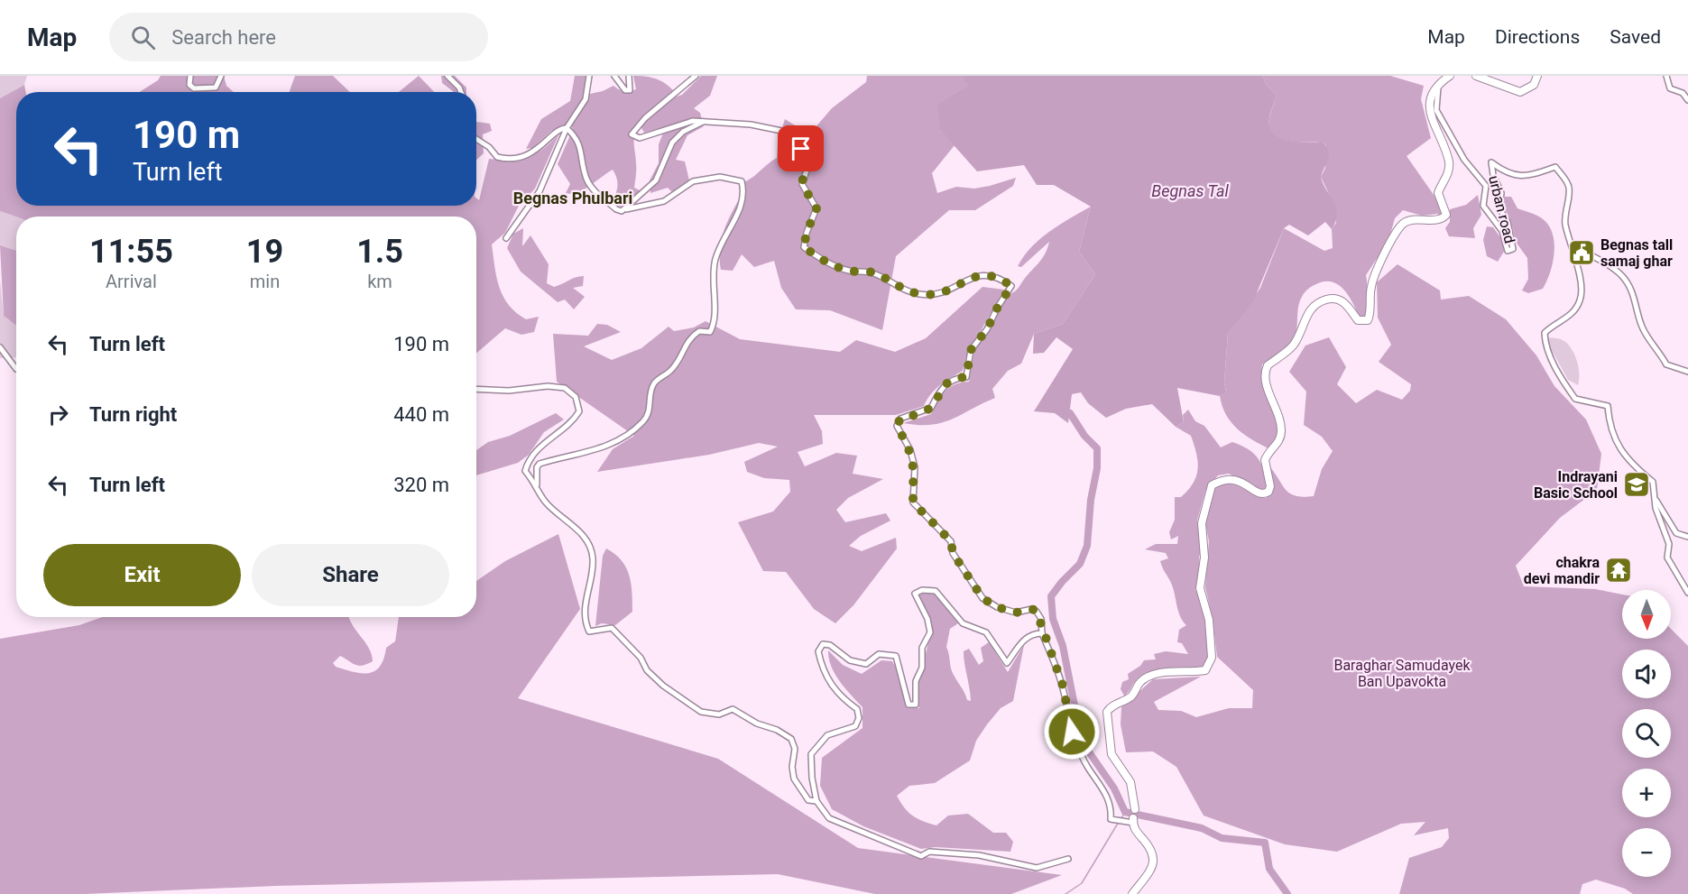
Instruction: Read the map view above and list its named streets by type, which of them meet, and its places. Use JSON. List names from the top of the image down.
{
  "streets": {
    "street": ["urban road"]
  },
  "districts": ["Begnas Phulbari"],
  "water": ["Begnas Tal"],
  "parks": ["Baraghar Samudayek Ban Upavokta"],
  "places": {
    "public building": ["Begnas tall samaj ghar"],
    "school or university": ["Indrayani Basic School"],
    "temple": ["chakra devi mandir"]
  },
  "north": "bottom",
  "page": {
    "header": "Map",
    "search": "Search here",
    "nav": ["Map", "Directions", "Saved"],
    "turn": ["190 m", "Turn left"],
    "eta": [
      "11:55",
      "Arrival",
      "19",
      "min",
      "1.5",
      "km"
    ],
    "list": [
      {
        "name": "Turn left",
        "value": "190 m"
      },
      {
        "name": "Turn right",
        "value": "440 m"
      },
      {
        "name": "Turn left",
        "value": "320 m"
      }
    ],
    "buttons": ["Exit", "Share"],
    "map_buttons": ["+", "−"]
  }
}
